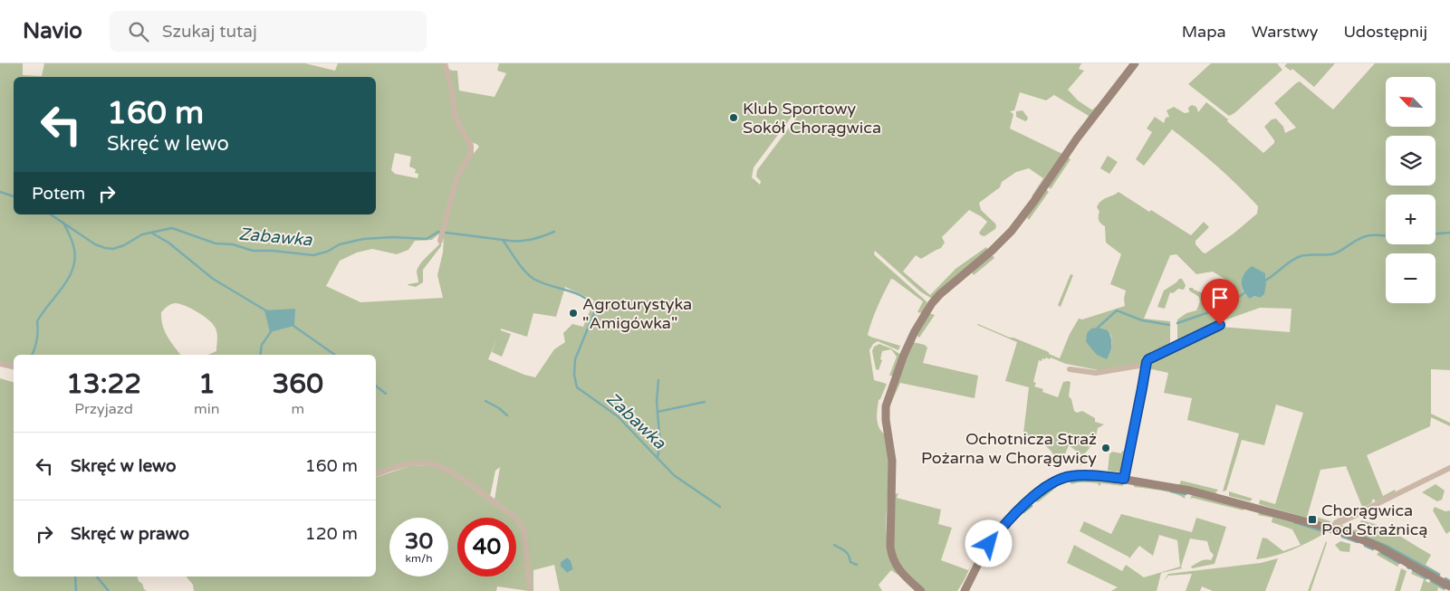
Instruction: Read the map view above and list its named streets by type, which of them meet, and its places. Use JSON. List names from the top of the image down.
{
  "water": ["Zabawka"],
  "places": {
    "other": ["Klub Sportowy Sokół Chorągwica", "Agroturystyka \"Amigówka\"", "Ochotnicza Straż Pożarna w Chorągwicy"],
    "transit": ["Chorągwica Pod Strażnicą"]
  },
  "north": "top left",
  "page": {
    "header": "Navio",
    "search": "Szukaj tutaj",
    "nav": ["Mapa", "Warstwy", "Udostępnij"],
    "map_buttons": ["+", "−"],
    "turn": ["160 m", "Skręć w lewo"],
    "then": "Potem",
    "eta": [
      "13:22",
      "Przyjazd",
      "1",
      "min",
      "360",
      "m"
    ],
    "list": [
      {
        "name": "Skręć w lewo",
        "value": "160 m"
      },
      {
        "name": "Skręć w prawo",
        "value": "120 m"
      }
    ],
    "speed": "30 km/h",
    "limit": "40"
  }
}
